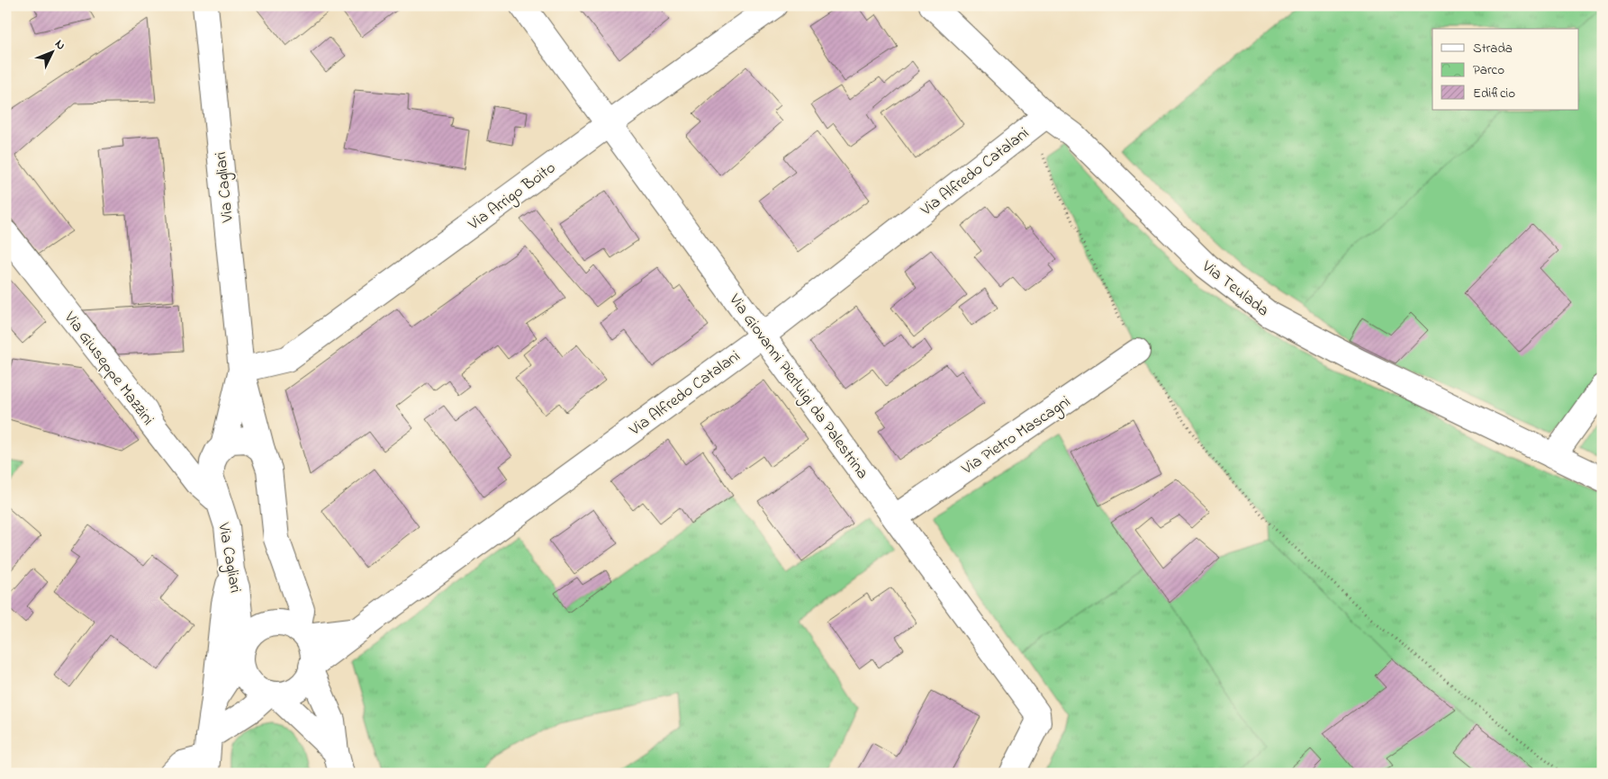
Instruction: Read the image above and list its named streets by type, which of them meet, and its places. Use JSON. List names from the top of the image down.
{
  "streets": {
    "street": [
      "Via Alfredo Catalani",
      "Via Cagliari",
      "Via Arrigo Boito",
      "Via Teulada",
      "Via Giuseppe Mazzini",
      "Via Giovanni Pierluigi da Palestrina",
      "Via Pietro Mascagni"
    ]
  },
  "crossings": [
    ["Via Alfredo Catalani", "Via Cagliari"],
    ["Via Alfredo Catalani", "Via Teulada"],
    ["Via Alfredo Catalani", "Via Giovanni Pierluigi da Palestrina"],
    ["Via Cagliari", "Via Arrigo Boito"],
    ["Via Cagliari", "Via Giuseppe Mazzini"],
    ["Via Arrigo Boito", "Via Giovanni Pierluigi da Palestrina"],
    ["Via Giovanni Pierluigi da Palestrina", "Via Pietro Mascagni"]
  ],
  "legend": ["Strada", "Parco", "Edificio"],
  "north": "top right"
}
